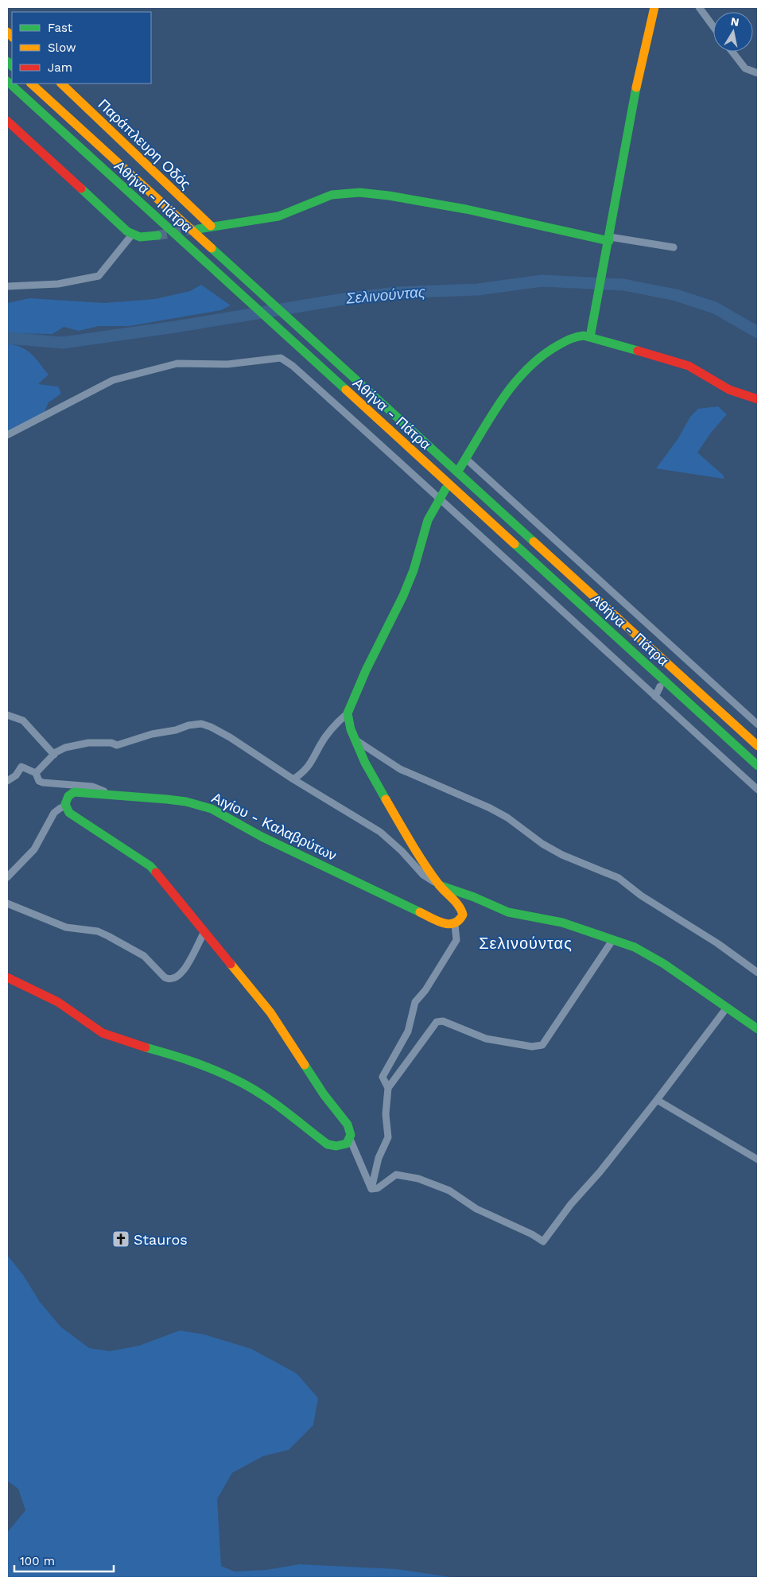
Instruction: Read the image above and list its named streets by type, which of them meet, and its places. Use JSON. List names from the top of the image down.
{
  "streets": {
    "main road": ["Παράπλευρη Οδός", "Αθήνα - Πάτρα", "Αιγίου - Καλαβρύτων"]
  },
  "districts": ["Σελινούντας"],
  "water": ["Σελινούντας"],
  "places": {
    "church": ["Stauros"]
  },
  "legend": ["Fast", "Slow", "Jam"],
  "scale_bar": "100 m",
  "north": "top"
}
